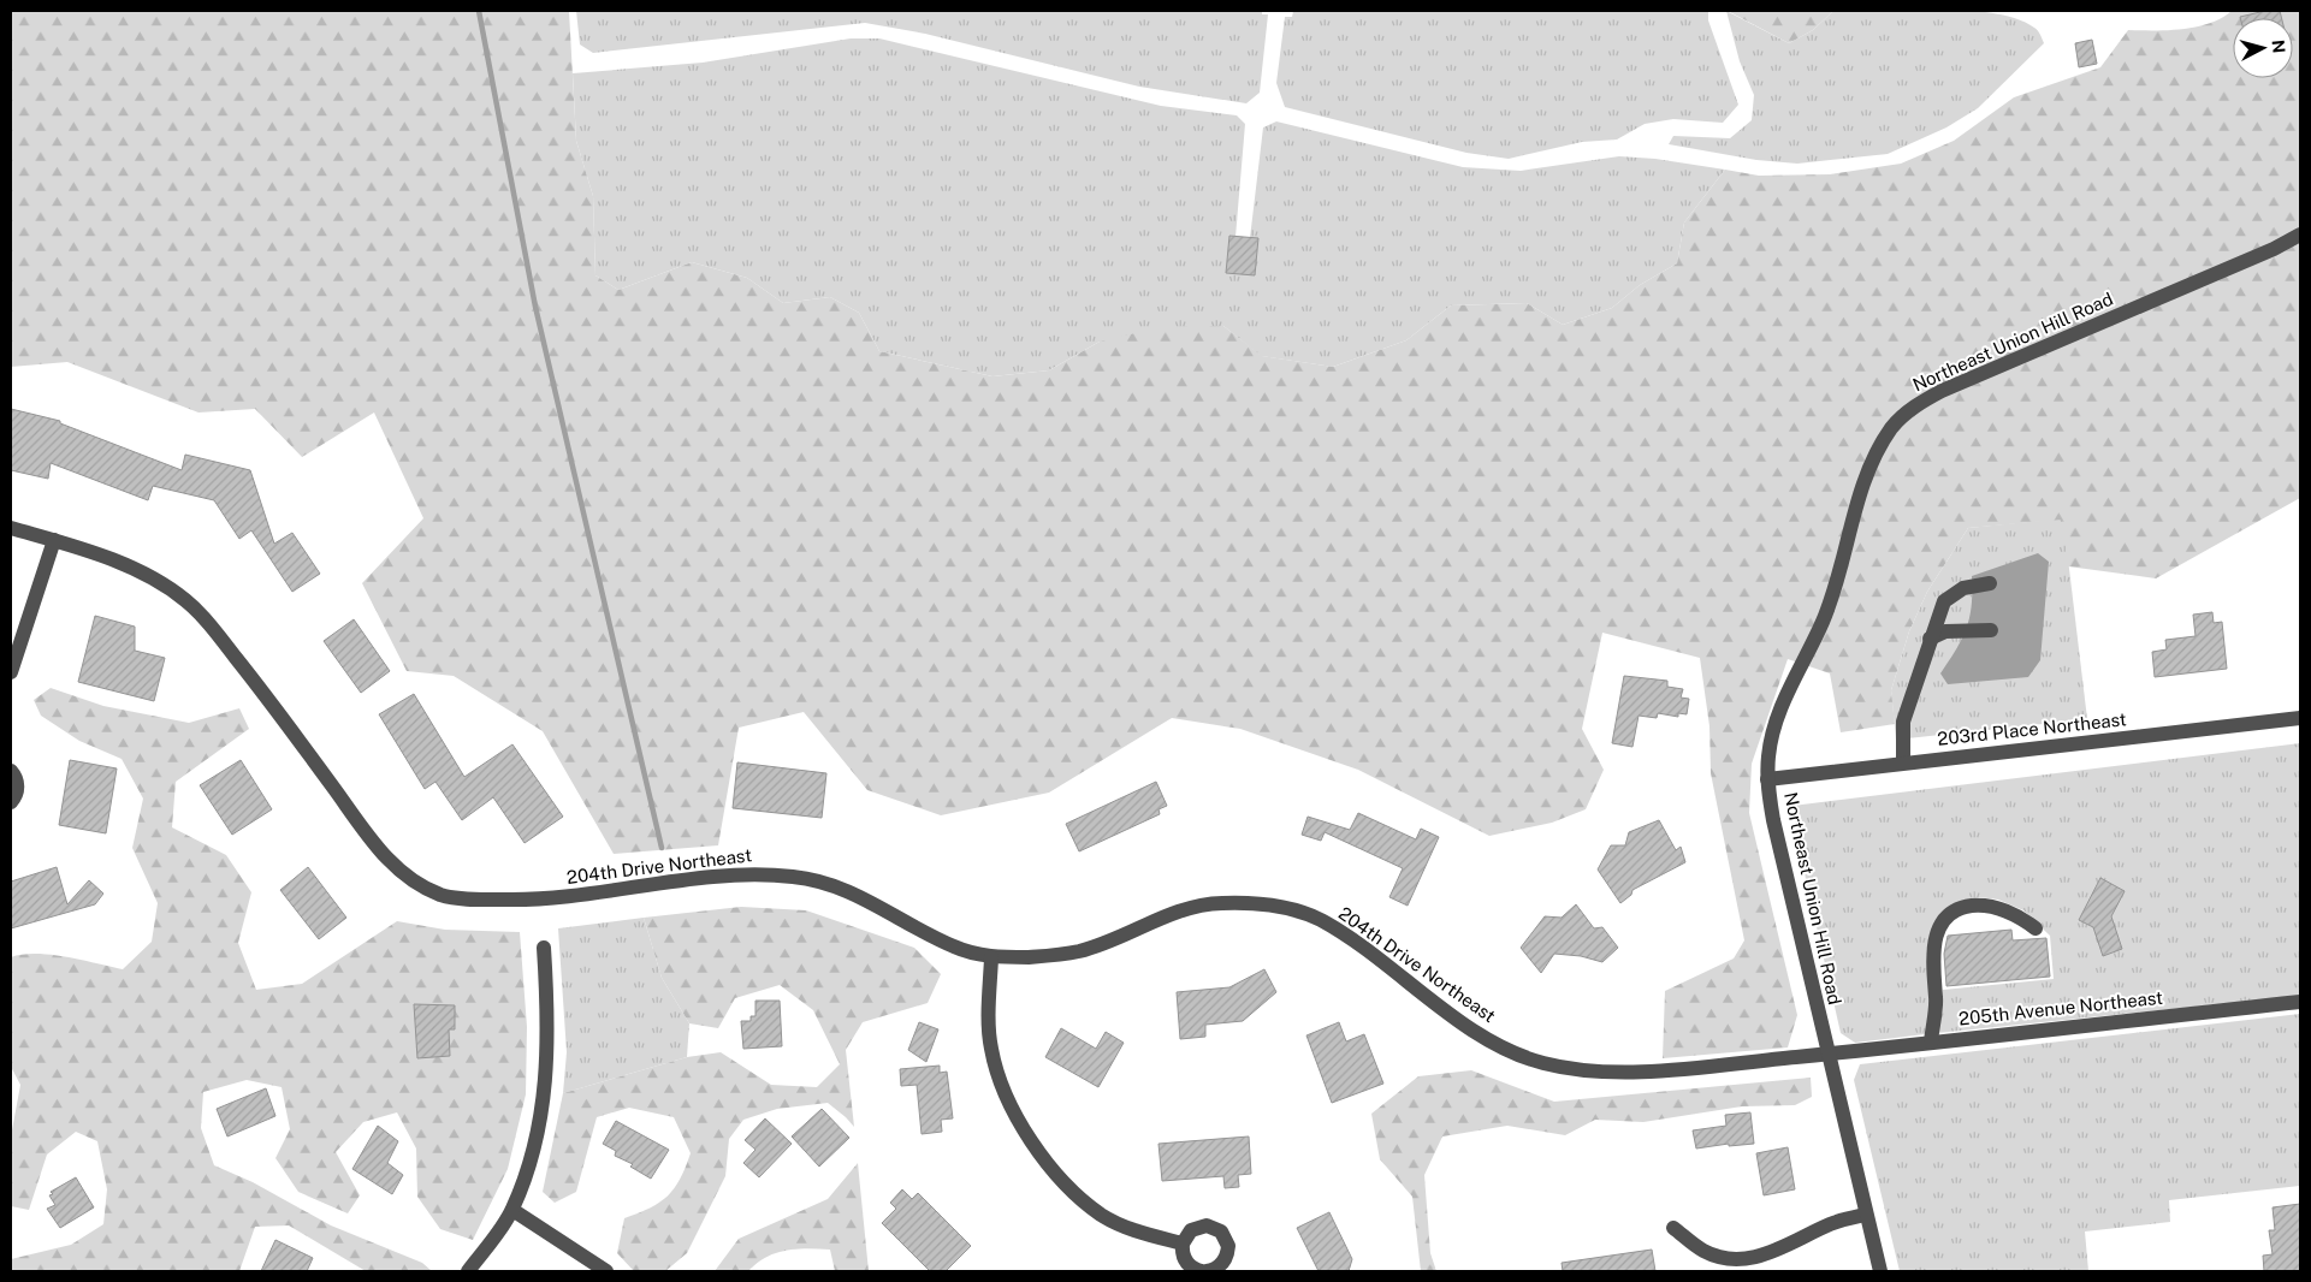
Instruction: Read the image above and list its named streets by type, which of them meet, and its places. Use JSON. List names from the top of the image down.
{
  "streets": {
    "street": [
      "Northeast Union Hill Road",
      "203rd Place Northeast",
      "204th Drive Northeast",
      "205th Avenue Northeast"
    ]
  },
  "crossings": [
    ["Northeast Union Hill Road", "203rd Place Northeast"],
    ["Northeast Union Hill Road", "204th Drive Northeast"],
    ["Northeast Union Hill Road", "205th Avenue Northeast"],
    ["204th Drive Northeast", "205th Avenue Northeast"]
  ],
  "north": "right"
}
